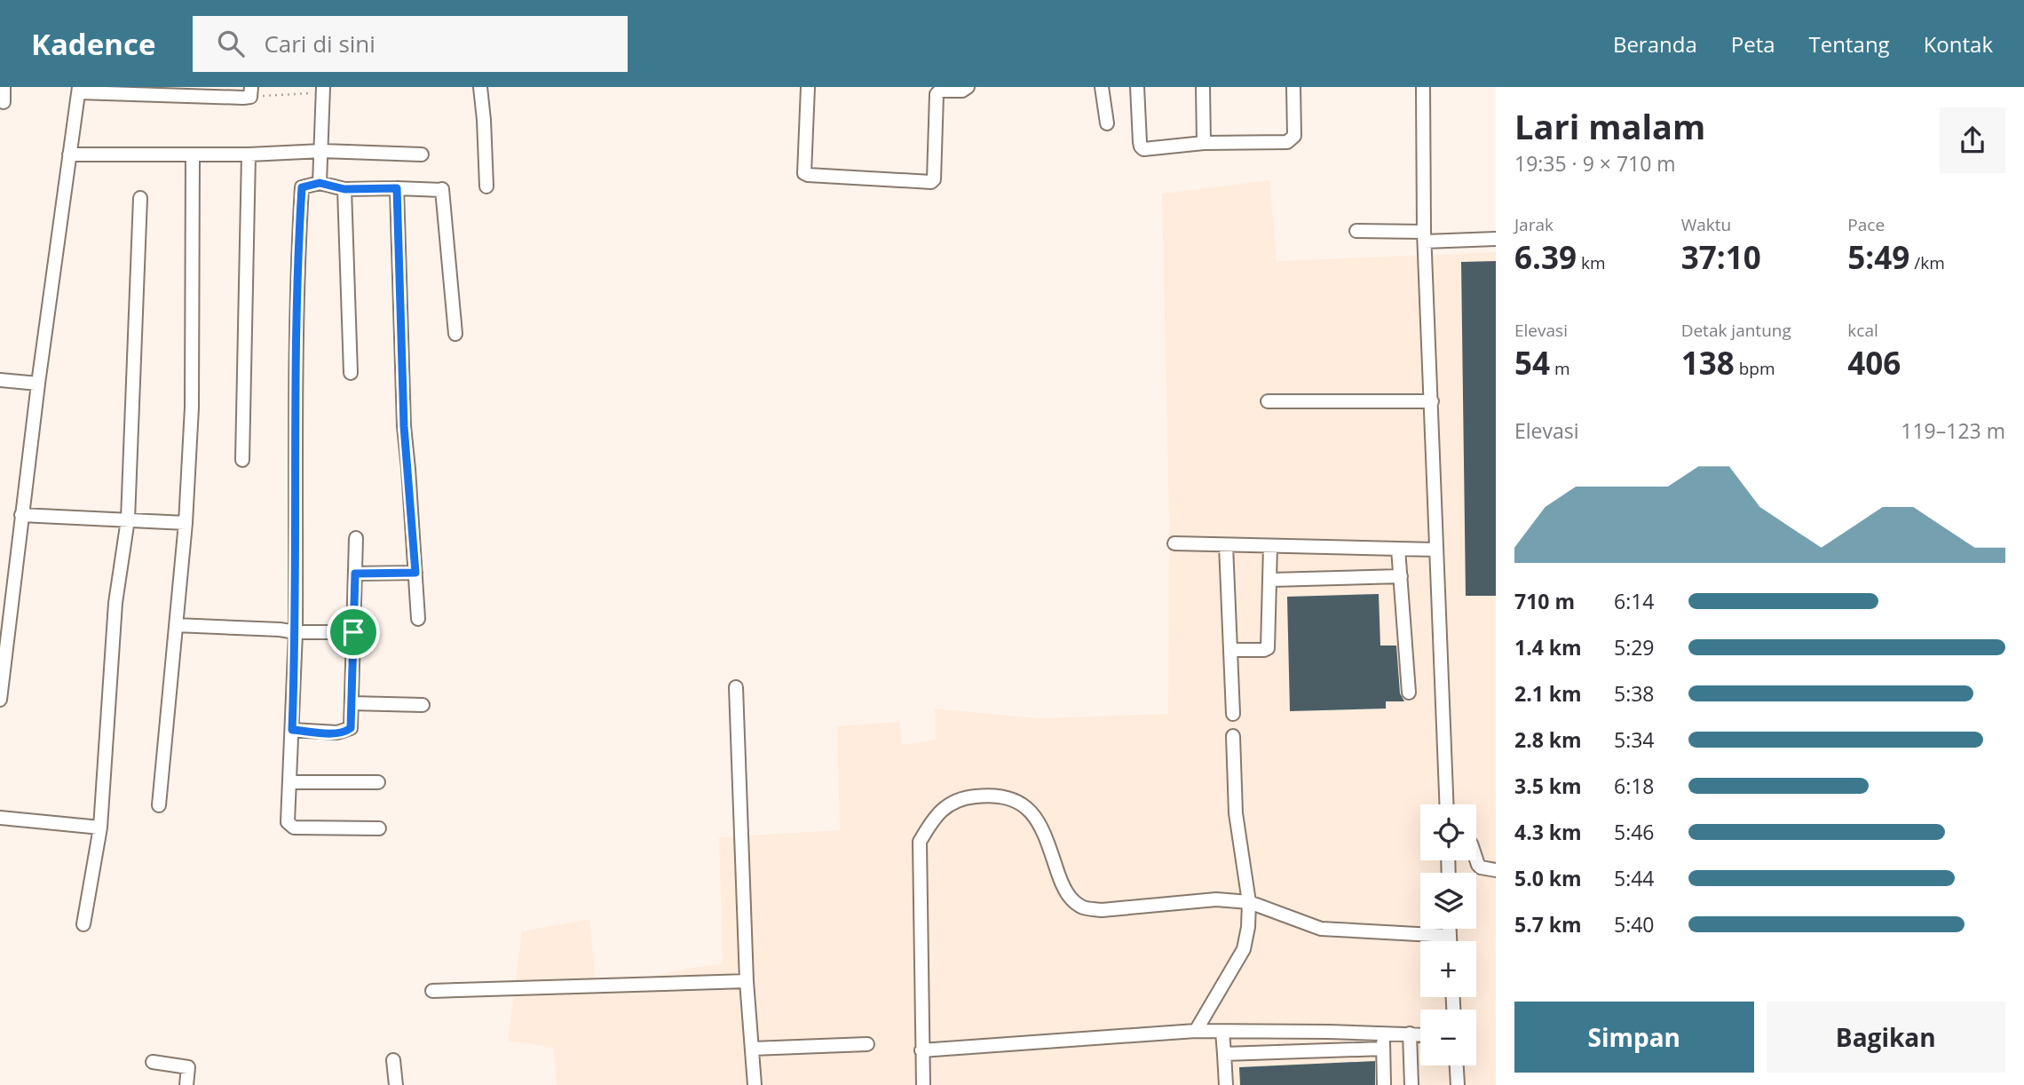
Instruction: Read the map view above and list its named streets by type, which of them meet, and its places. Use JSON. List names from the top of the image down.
{
  "page": {
    "header": "Kadence",
    "search": "Cari di sini",
    "nav": [
      "Beranda",
      "Peta",
      "Tentang",
      "Kontak"
    ],
    "heading": ["Lari malam", "19:35 · 9 × 710 m"],
    "stats": [
      ["Jarak", "6.39 km"],
      ["Waktu", "37:10"],
      ["Pace", "5:49 /km"],
      ["Elevasi", "54 m"],
      ["Detak jantung", "138 bpm"],
      ["kcal", "406"]
    ],
    "chart": ["Elevasi", "119–123 m"],
    "list": [
      {
        "name": "710 m",
        "note": "6:14"
      },
      {
        "name": "1.4 km",
        "note": "5:29"
      },
      {
        "name": "2.1 km",
        "note": "5:38"
      },
      {
        "name": "2.8 km",
        "note": "5:34"
      },
      {
        "name": "3.5 km",
        "note": "6:18"
      },
      {
        "name": "4.3 km",
        "note": "5:46"
      },
      {
        "name": "5.0 km",
        "note": "5:44"
      },
      {
        "name": "5.7 km",
        "note": "5:40"
      }
    ],
    "map_buttons": ["+", "−"],
    "buttons": ["Simpan", "Bagikan"]
  }
}
